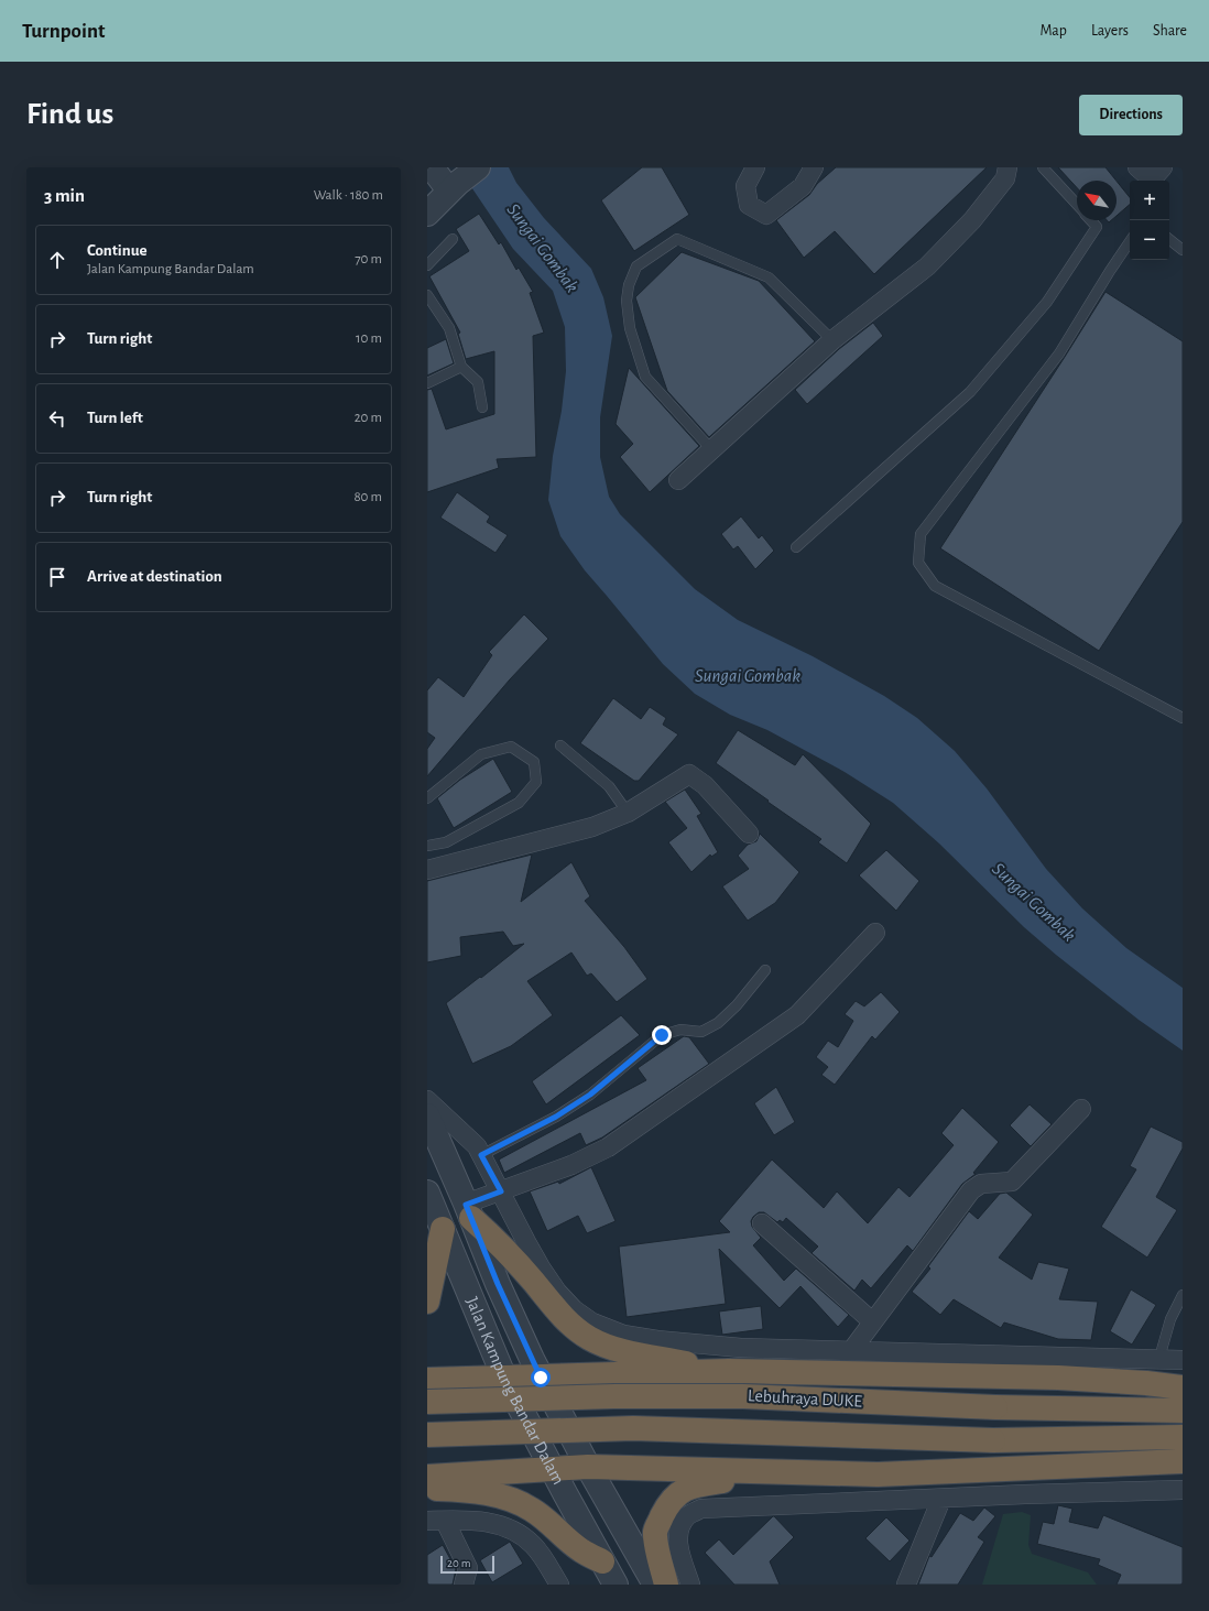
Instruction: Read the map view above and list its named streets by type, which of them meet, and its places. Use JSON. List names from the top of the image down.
{
  "streets": {
    "highway": ["Lebuhraya DUKE"],
    "street": ["Jalan Kampung Bandar Dalam"]
  },
  "water": ["Sungai Gombak"],
  "scale_bar": "20 m",
  "north": "top left",
  "page": {
    "header": "Turnpoint",
    "nav": ["Map", "Layers", "Share"],
    "buttons": "Directions",
    "title": "Find us",
    "heading": ["3 min", "Walk · 180 m"],
    "map_buttons": ["+", "−"],
    "list": [
      ["Continue", "Jalan Kampung Bandar Dalam", "70 m"],
      ["Turn right", "10 m"],
      ["Turn left", "20 m"],
      ["Turn right", "80 m"],
      "Arrive at destination"
    ],
    "scale": "20 m"
  }
}
